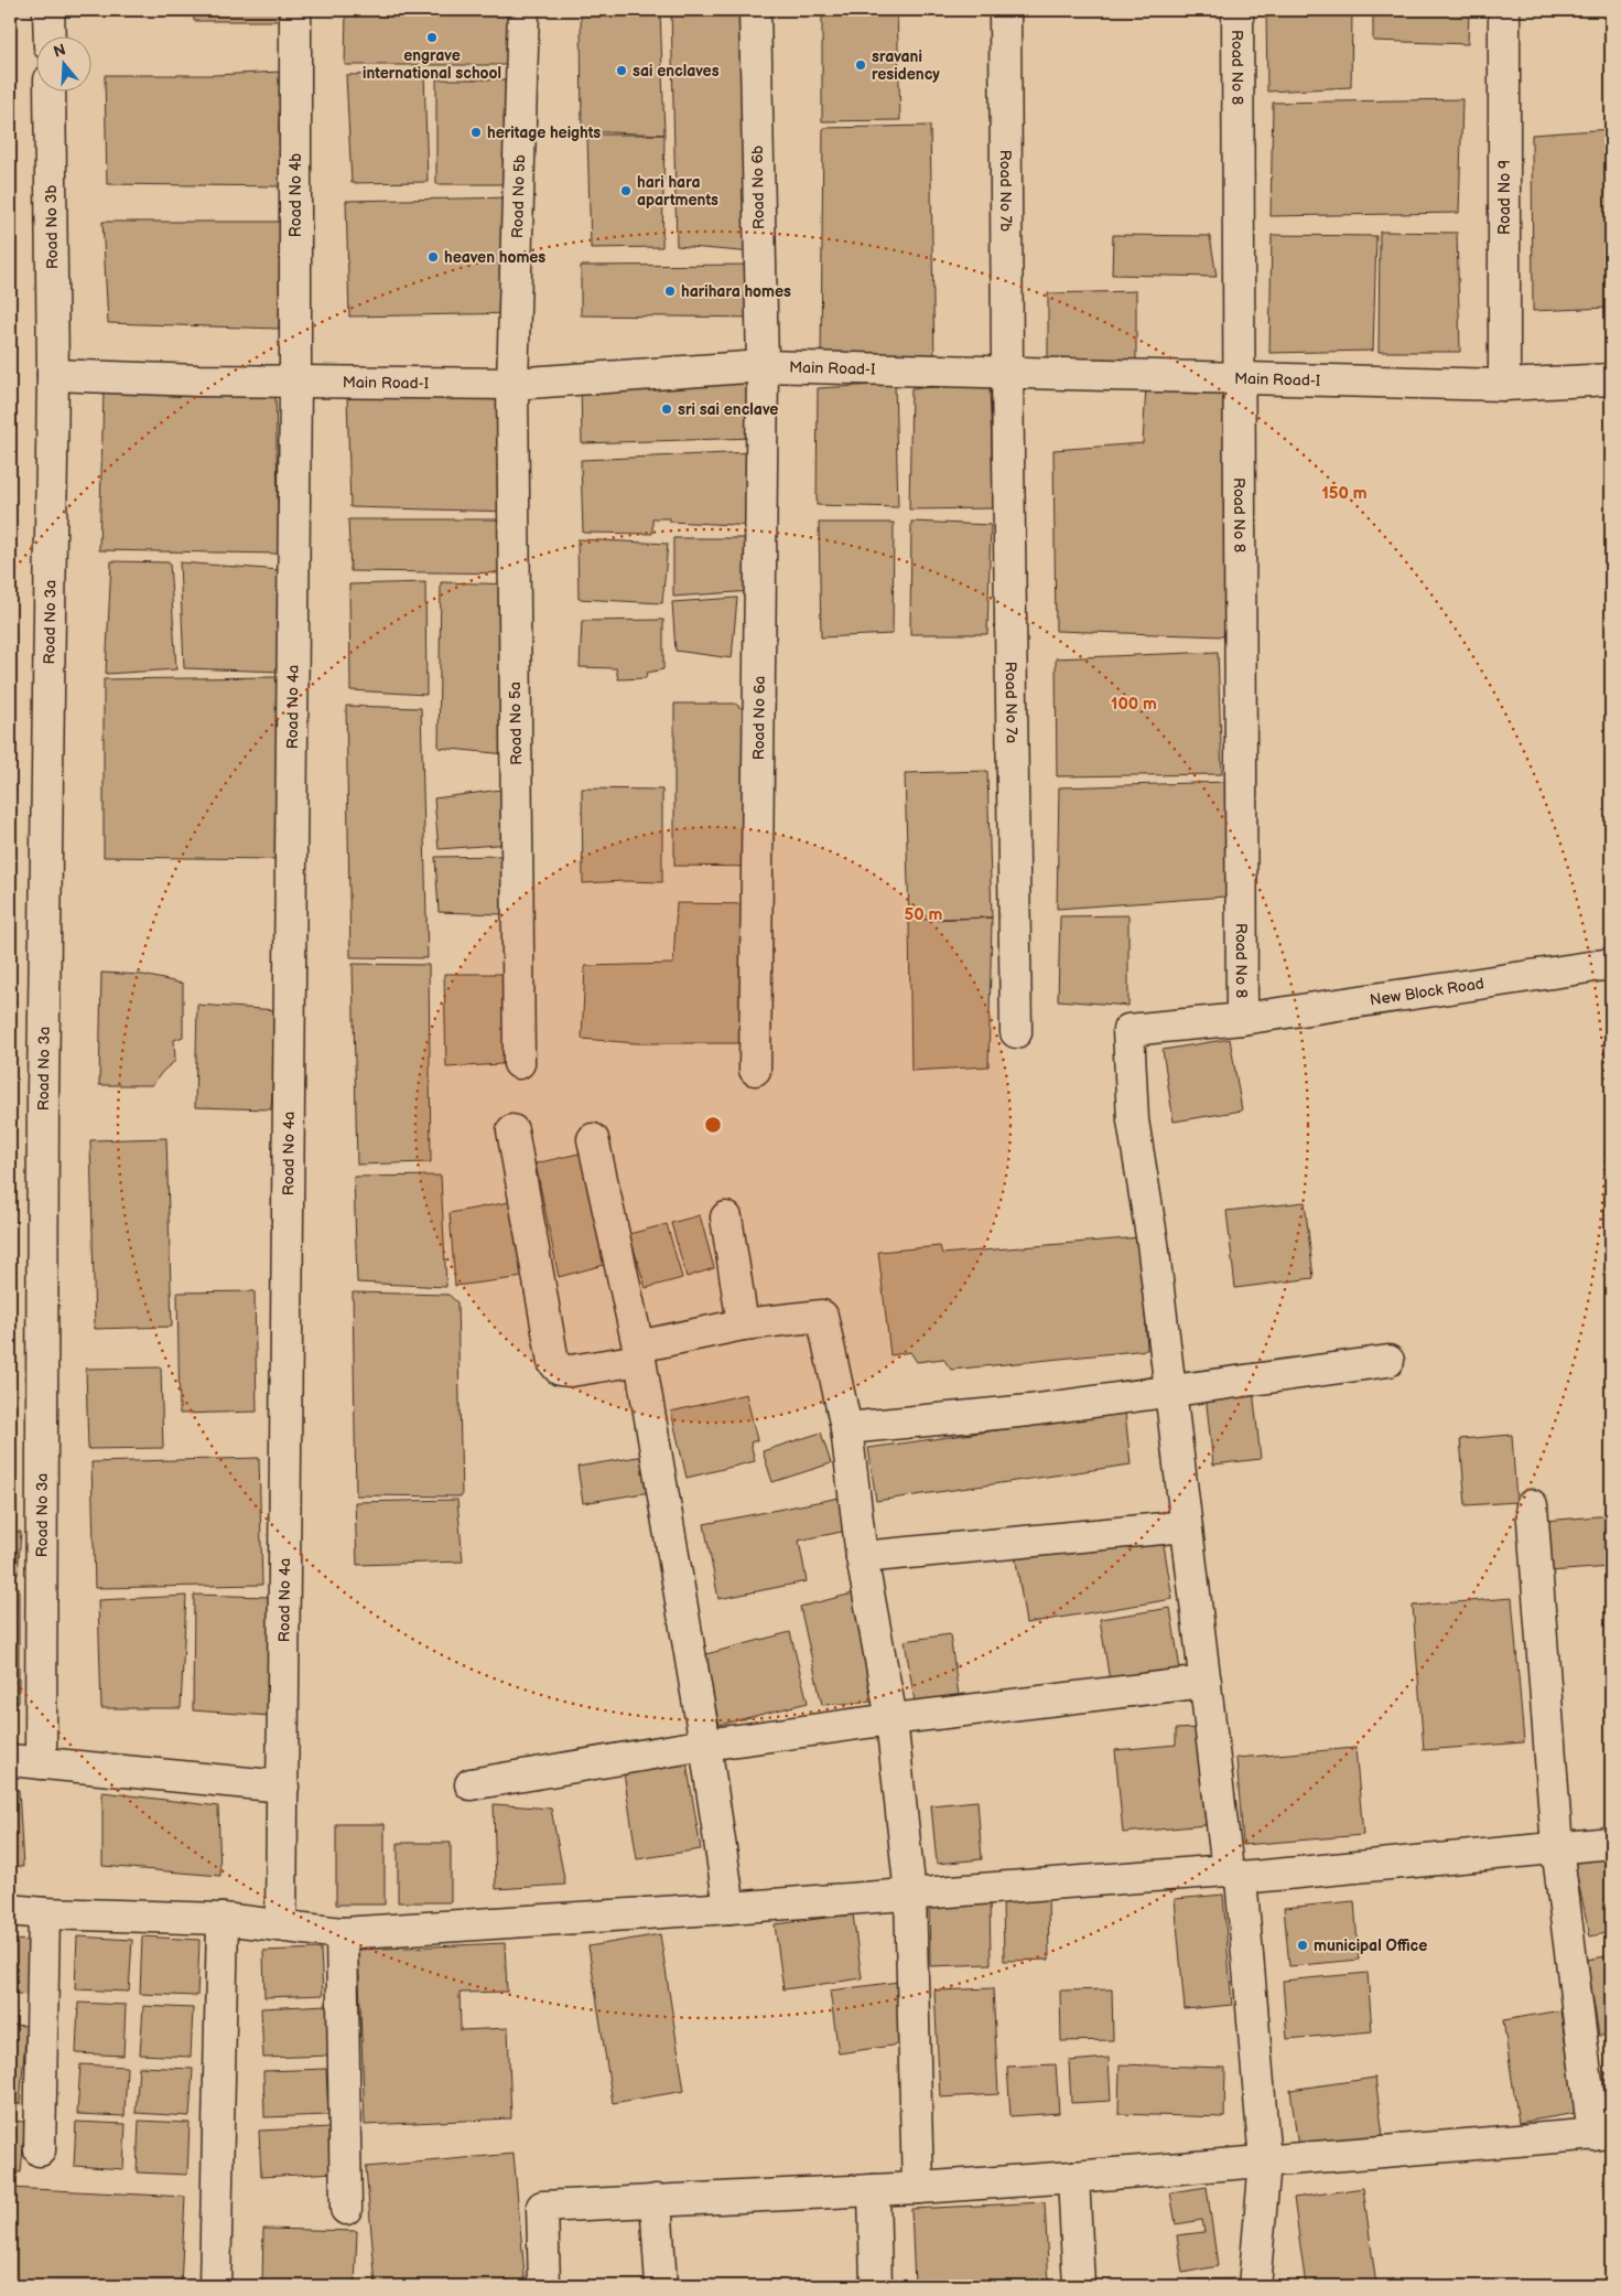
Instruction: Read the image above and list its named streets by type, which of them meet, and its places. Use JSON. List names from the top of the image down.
{
  "streets": {
    "street": [
      "Road No 8",
      "Road No 6b",
      "Road No 7b",
      "Road No 4b",
      "Road No 5b",
      "Road No 9",
      "Road No 3b",
      "Main Road-I",
      "Road No 3a",
      "Road No 7a",
      "Road No 4a",
      "Road No 6a",
      "Road No 5a",
      "New Block Road"
    ]
  },
  "crossings": [
    ["Road No 8", "Main Road-I"],
    ["Road No 8", "New Block Road"],
    ["Road No 6b", "Main Road-I"],
    ["Road No 6b", "Road No 6a"],
    ["Road No 7b", "Main Road-I"],
    ["Road No 7b", "Road No 7a"],
    ["Road No 4b", "Main Road-I"],
    ["Road No 4b", "Road No 4a"],
    ["Road No 5b", "Main Road-I"],
    ["Road No 5b", "Road No 5a"],
    ["Road No 9", "Main Road-I"],
    ["Road No 3b", "Main Road-I"],
    ["Road No 3b", "Road No 3a"],
    ["Main Road-I", "Road No 3a"],
    ["Main Road-I", "Road No 7a"],
    ["Main Road-I", "Road No 4a"],
    ["Main Road-I", "Road No 6a"],
    ["Main Road-I", "Road No 5a"]
  ],
  "places": [
    "engrave international school",
    "sravani residency",
    "sai enclaves",
    "heritage heights",
    "hari hara apartments",
    "heaven homes",
    "harihara homes",
    "sri sai enclave",
    "municipal Office"
  ],
  "north": "top",
  "rings": ["150 m", "100 m", "50 m"]
}
